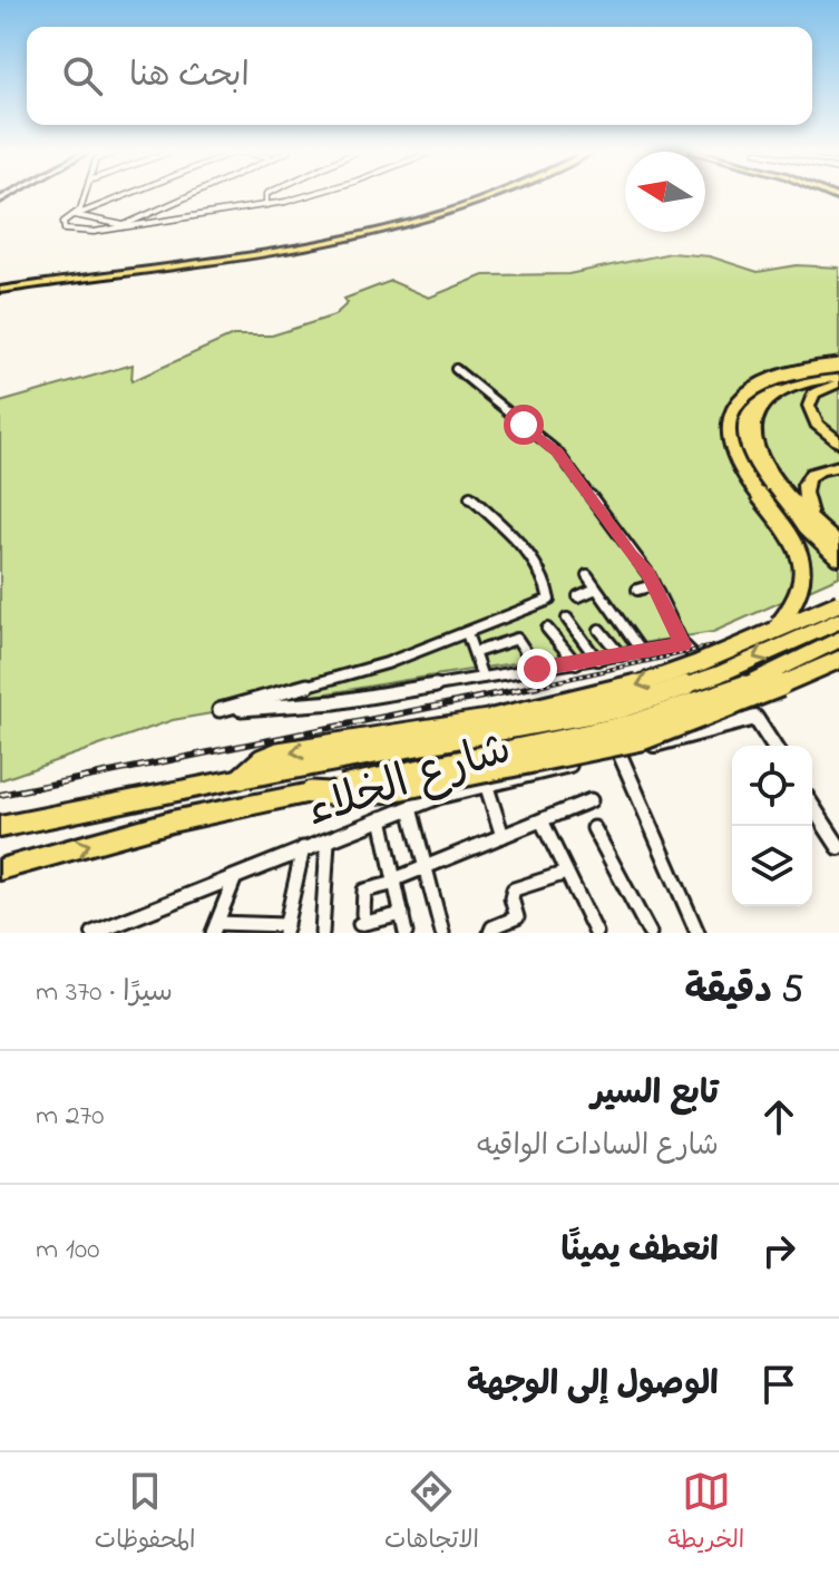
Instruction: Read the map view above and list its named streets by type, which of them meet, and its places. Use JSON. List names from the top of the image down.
{
  "streets": {
    "street": ["شارع الخلاء"]
  },
  "north": "left",
  "page": {
    "search": "ابحث هنا",
    "heading": ["5 دقيقة", "سيرًا · 370 m"],
    "list": [
      ["تابع السير", "شارع السادات الواقيه", "270 m"],
      ["انعطف يمينًا", "100 m"],
      "الوصول إلى الوجهة"
    ],
    "nav": ["الخريطة", "الاتجاهات", "المحفوظات"]
  }
}
